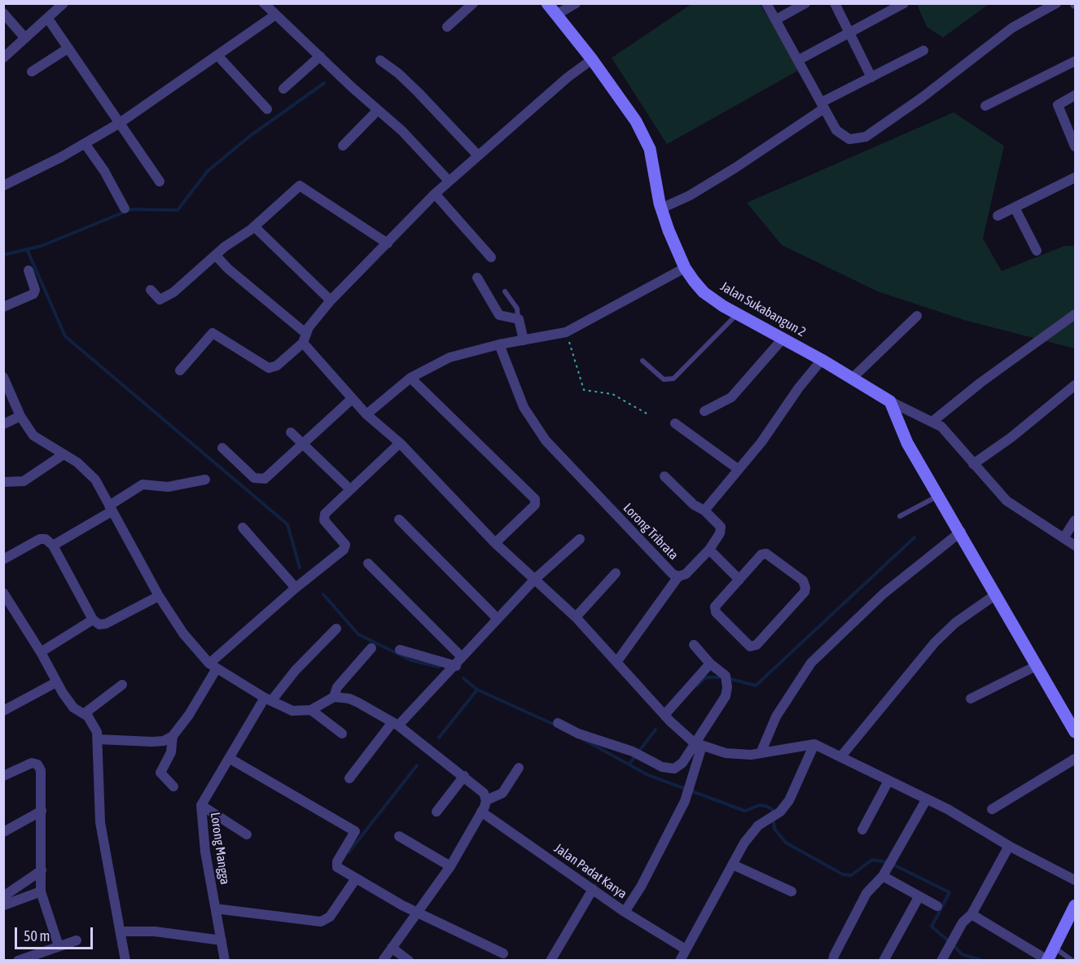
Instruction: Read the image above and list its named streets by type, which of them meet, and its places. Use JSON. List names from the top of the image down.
{
  "streets": {
    "street": [
      "Jalan Sukabangun 2",
      "Lorong Tribrata",
      "Lorong Mangga",
      "Jalan Padat Karya"
    ]
  },
  "scale_bar": "50 m"
}
